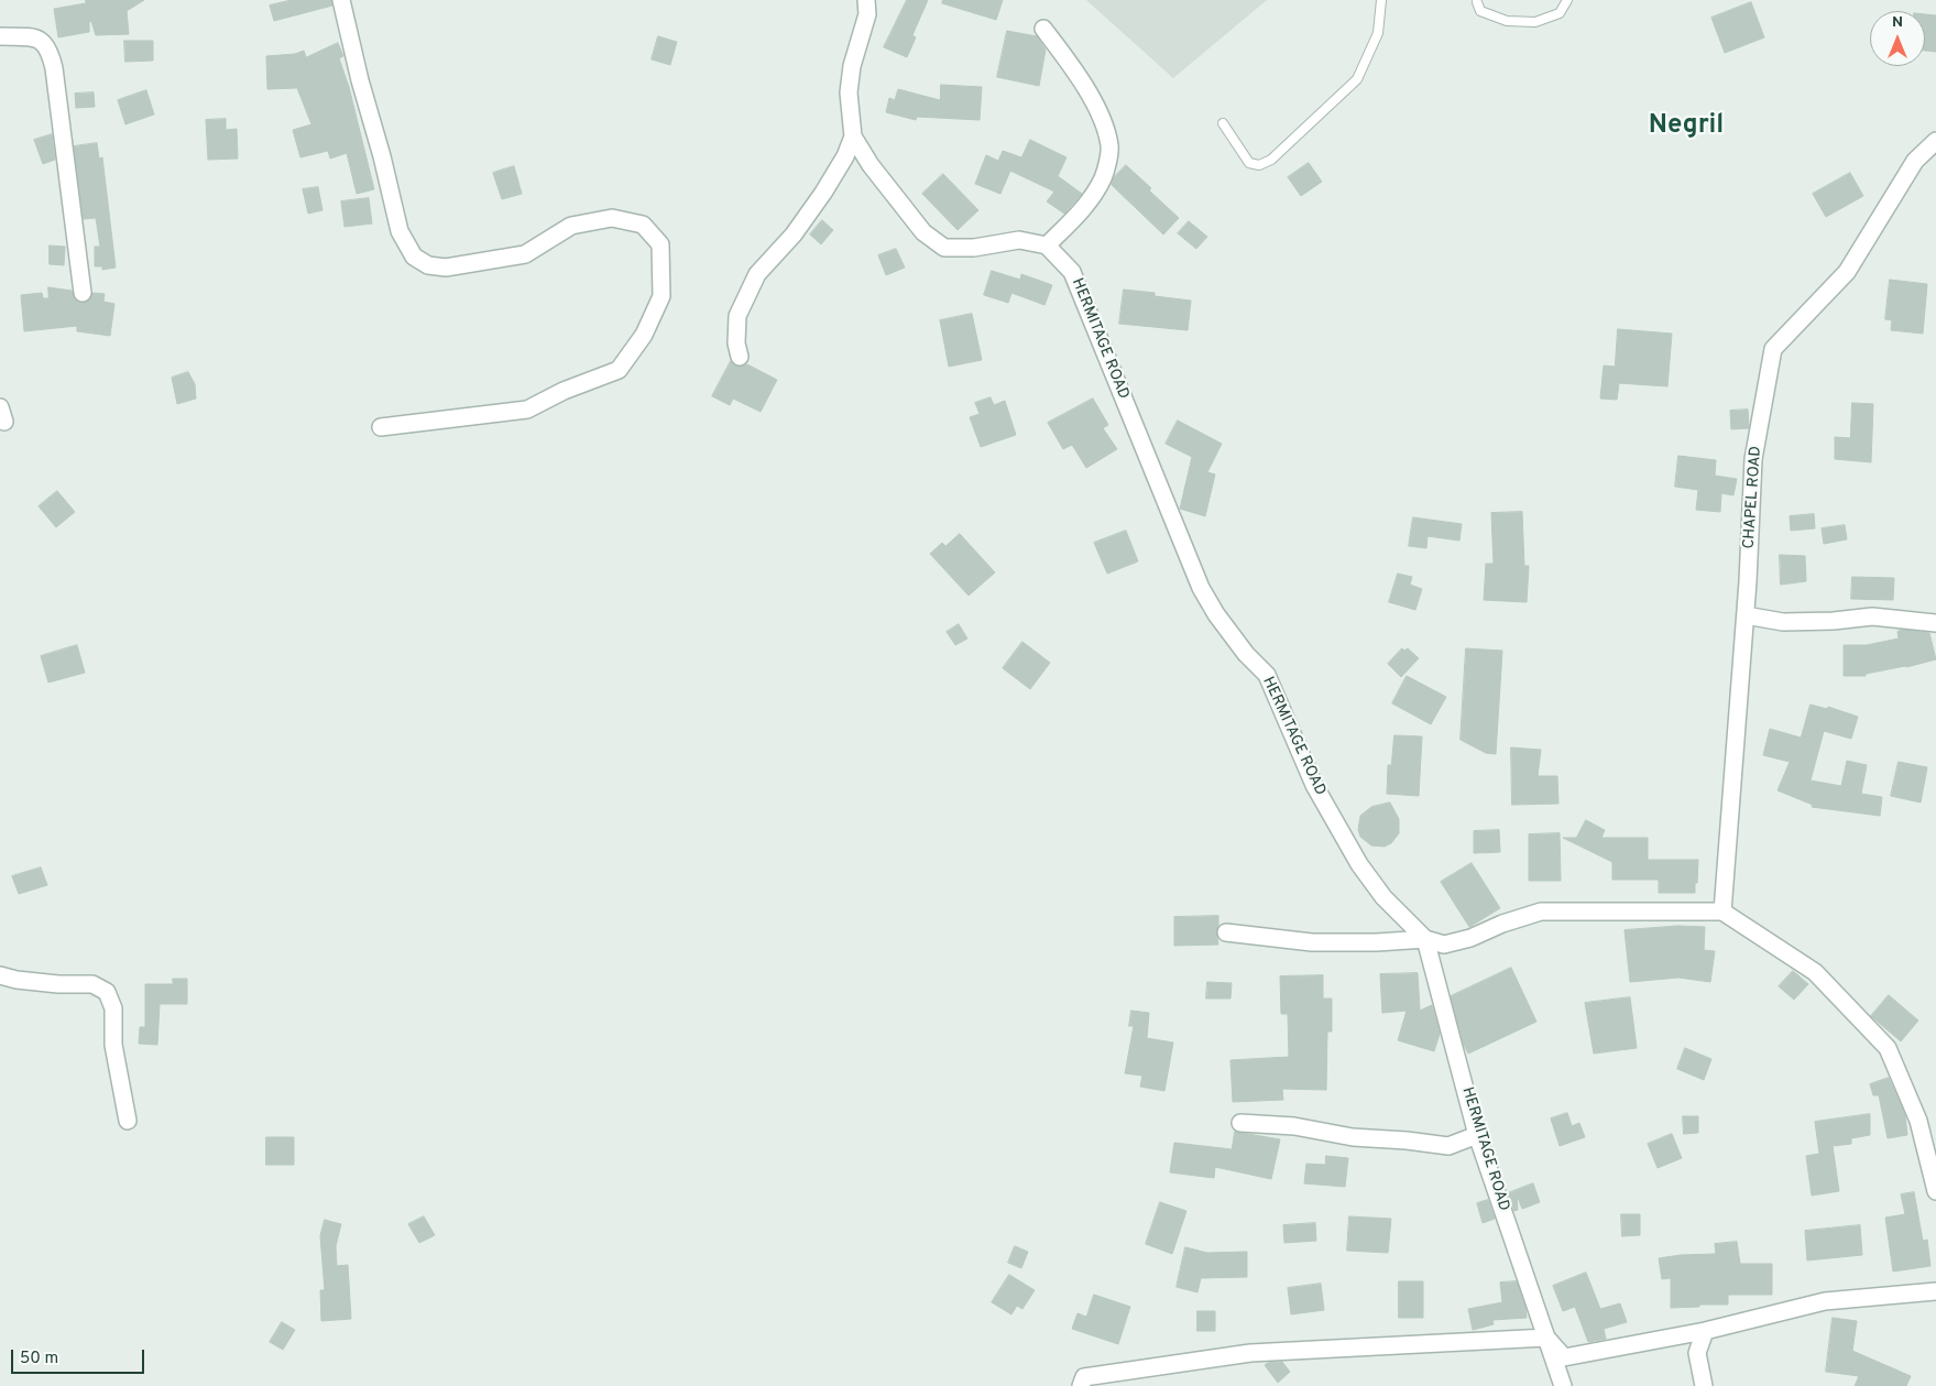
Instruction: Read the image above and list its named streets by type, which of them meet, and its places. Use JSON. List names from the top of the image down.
{
  "streets": {
    "street": ["HERMITAGE ROAD", "CHAPEL ROAD"]
  },
  "districts": ["Negril"],
  "scale_bar": "50 m",
  "north": "top"
}
